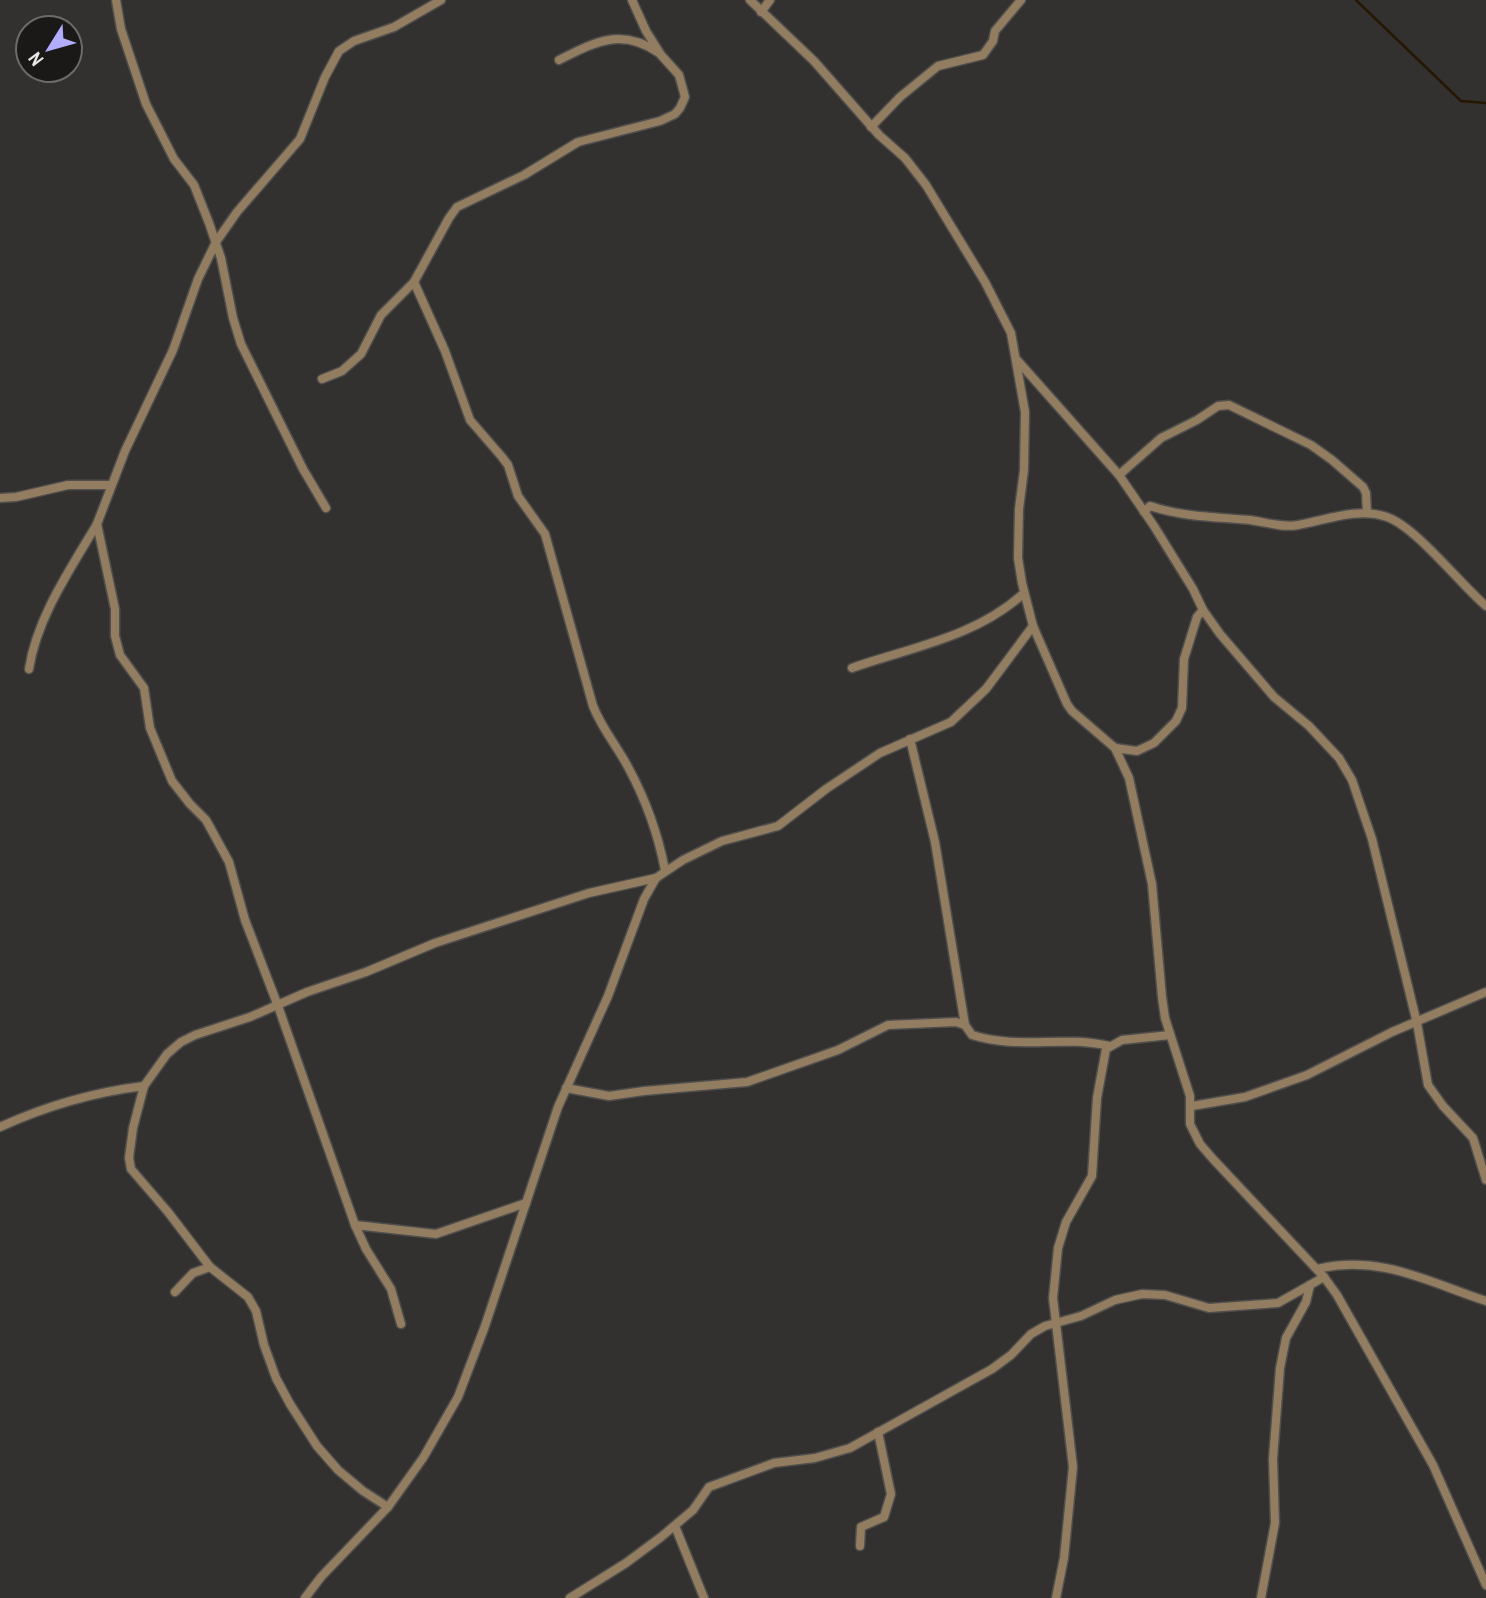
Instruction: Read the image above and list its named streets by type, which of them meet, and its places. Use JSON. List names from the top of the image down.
{
  "north": "bottom left"
}
